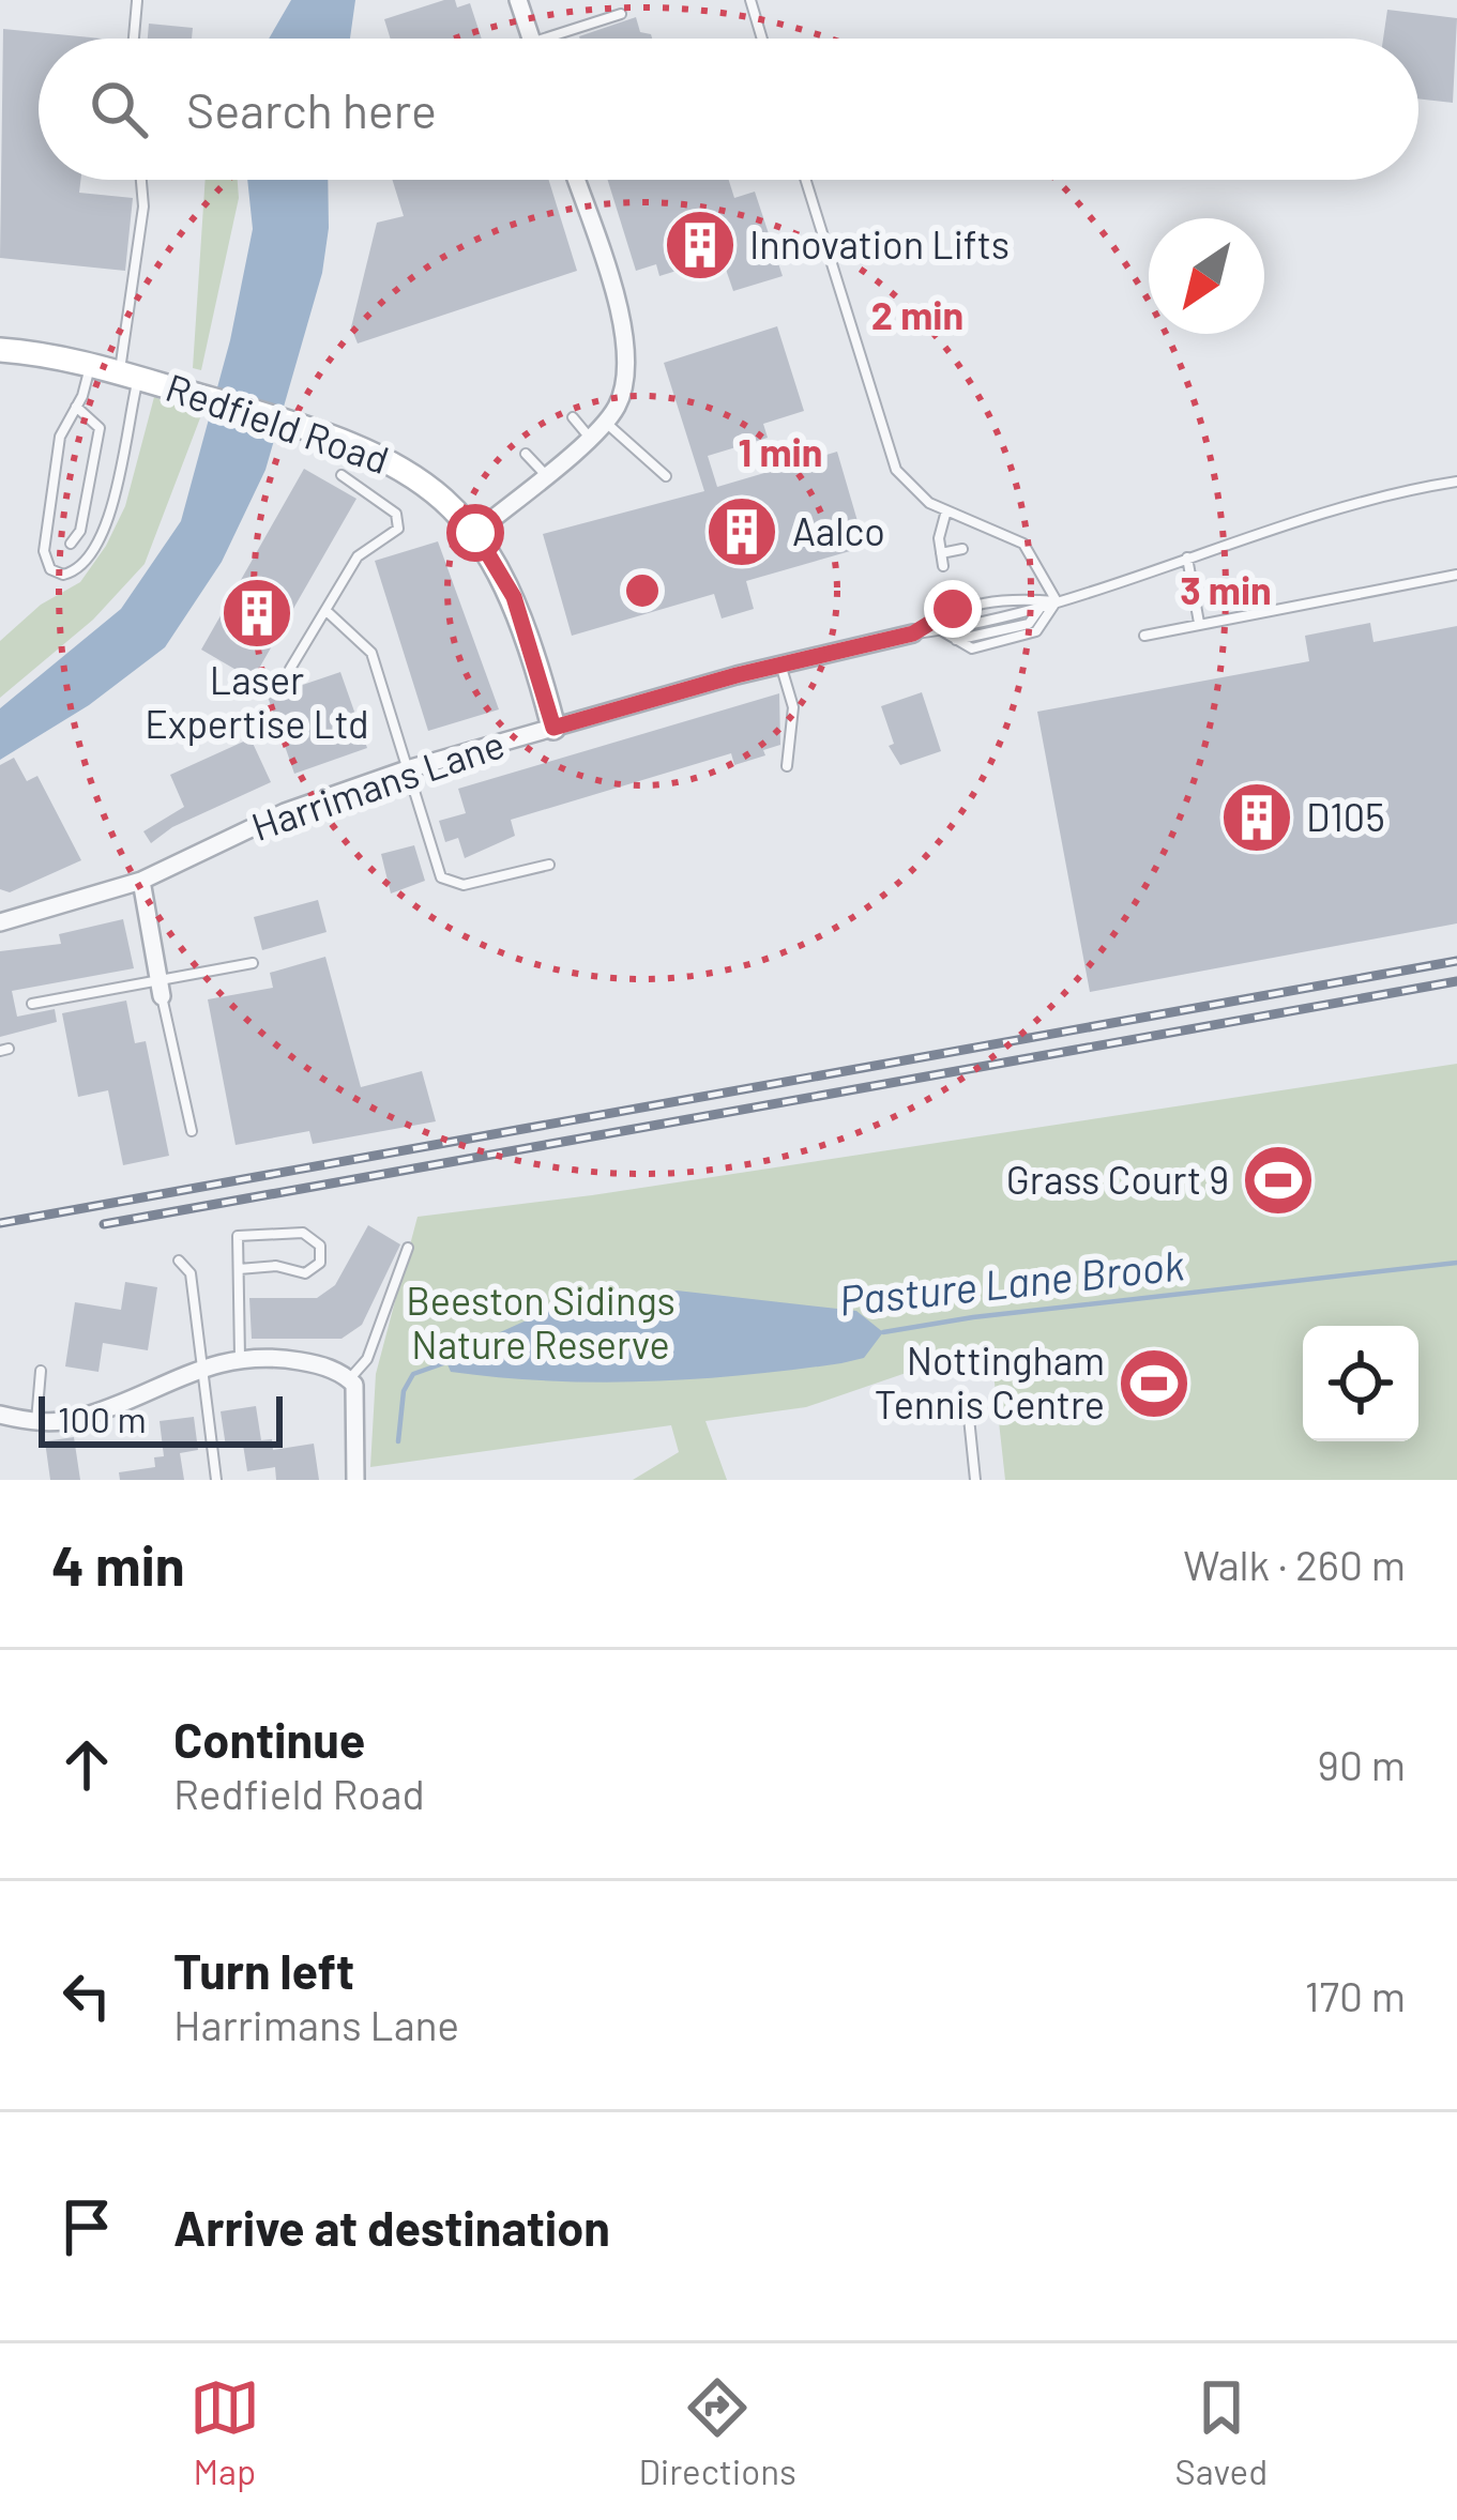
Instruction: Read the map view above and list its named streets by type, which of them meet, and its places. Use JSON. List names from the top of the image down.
{
  "streets": {
    "street": ["Redfield Road", "Harrimans Lane"]
  },
  "crossings": [
    ["Redfield Road", "Harrimans Lane"]
  ],
  "water": ["Pasture Lane Brook"],
  "parks": ["Beeston Sidings Nature Reserve"],
  "places": {
    "building": [
      "Innovation Lifts",
      "Aalco",
      "Laser Expertise Ltd",
      "D105"
    ],
    "sports": ["Grass Court 9", "Nottingham Tennis Centre"]
  },
  "scale_bar": "100 m",
  "north": "bottom left",
  "page": {
    "search": "Search here",
    "scale": "100 m",
    "heading": ["4 min", "Walk · 260 m"],
    "list": [
      ["Continue", "Redfield Road", "90 m"],
      ["Turn left", "Harrimans Lane", "170 m"],
      "Arrive at destination"
    ],
    "nav": ["Map", "Directions", "Saved"]
  },
  "rings": ["2 min", "1 min", "3 min"]
}
